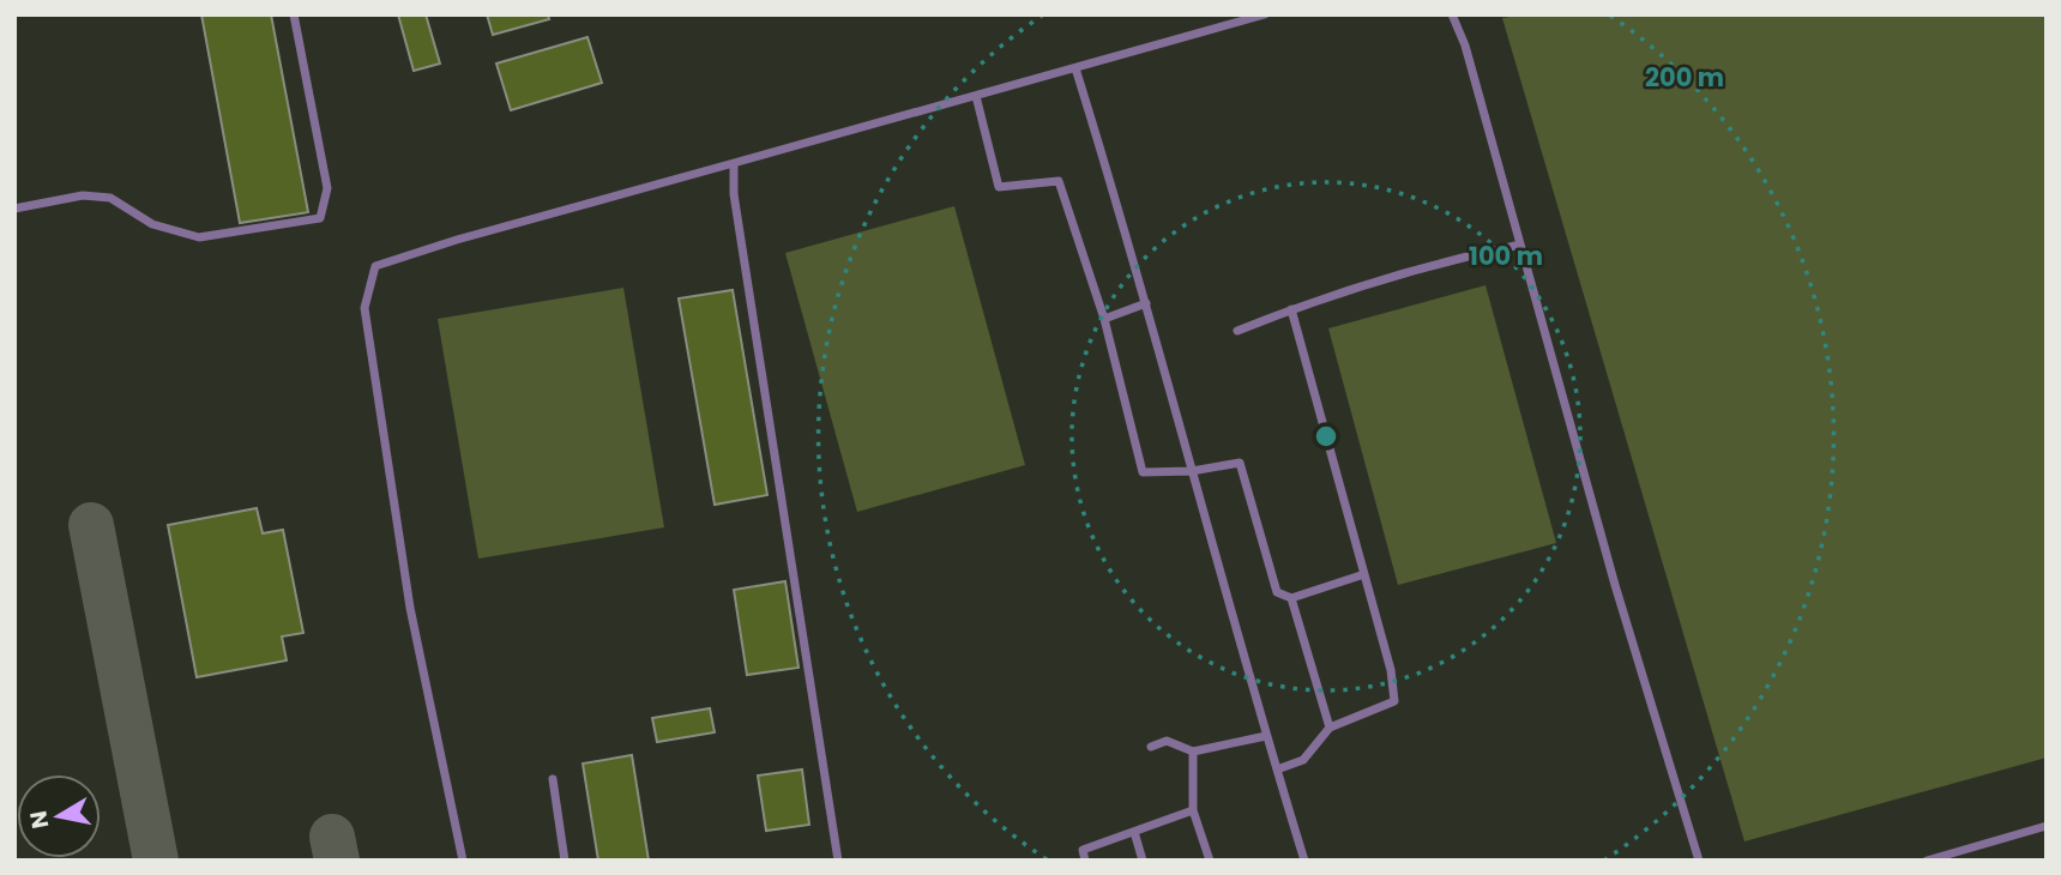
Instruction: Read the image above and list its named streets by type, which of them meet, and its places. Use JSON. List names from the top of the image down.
{
  "north": "left",
  "rings": ["200 m", "100 m"]
}
